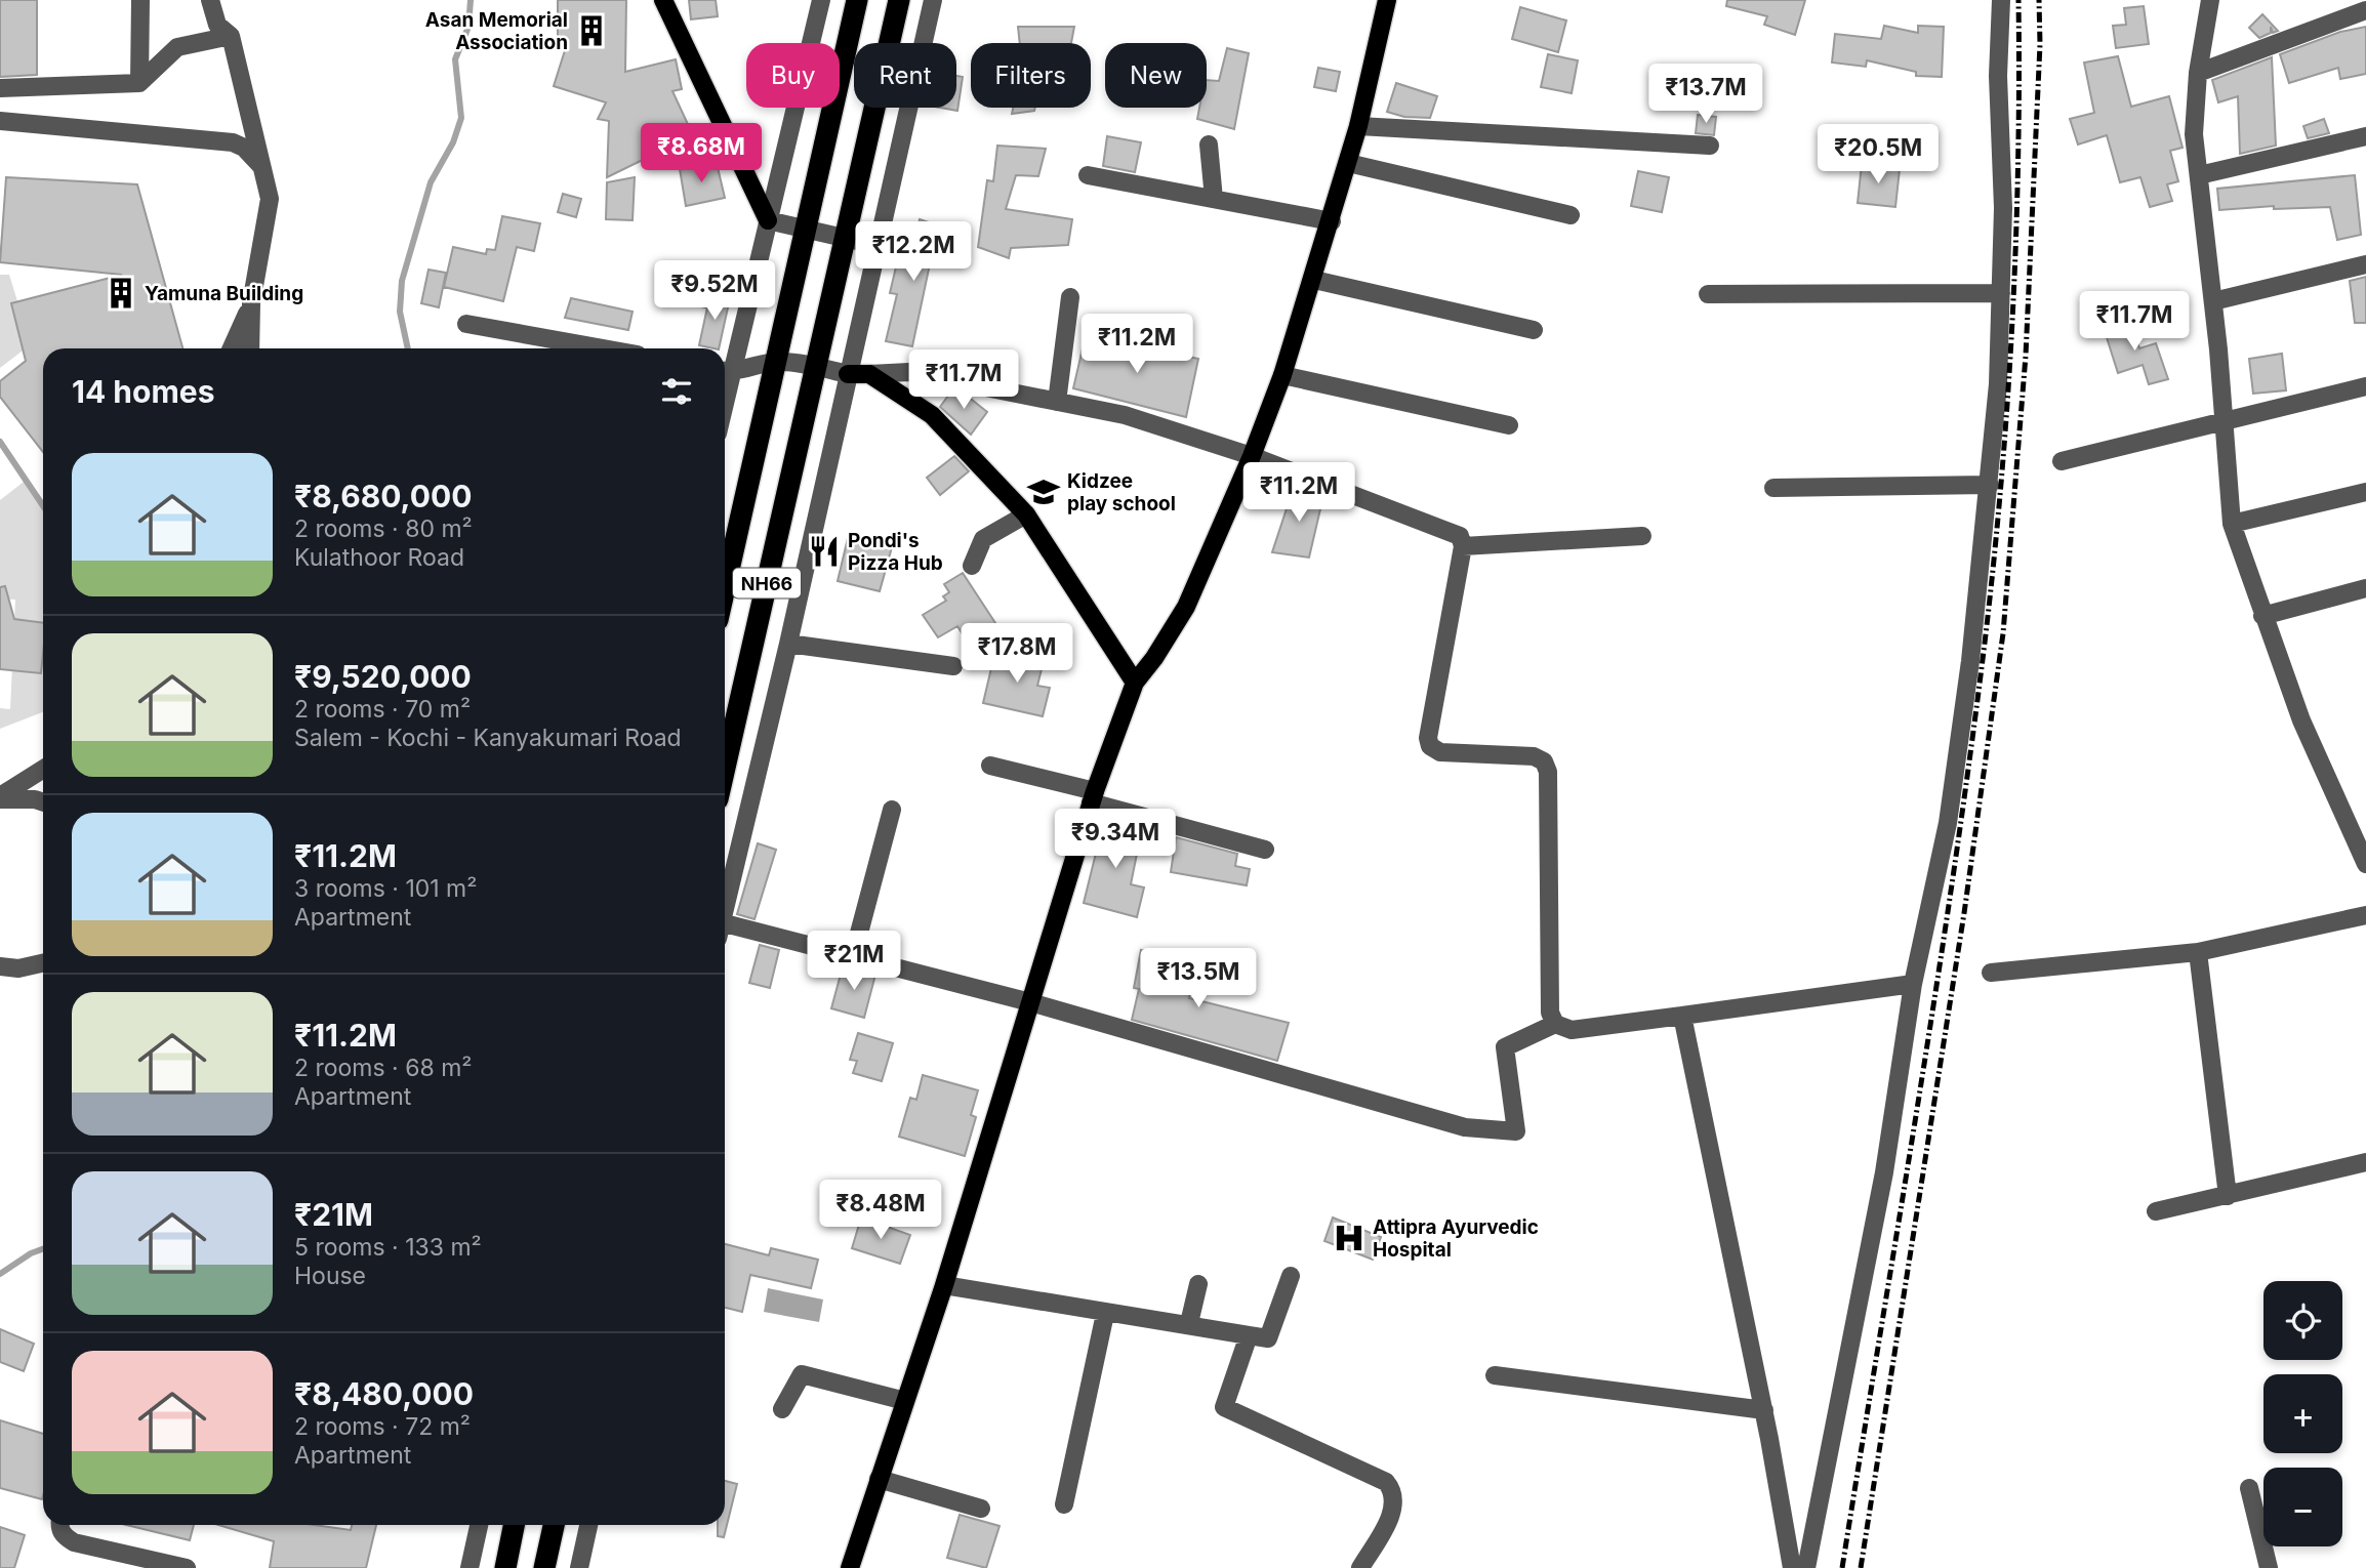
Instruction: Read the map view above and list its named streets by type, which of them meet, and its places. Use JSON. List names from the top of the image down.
{
  "streets": {
    "highway": ["NH66"]
  },
  "places": {
    "building": ["Asan Memorial Association", "Yamuna Building"],
    "school or university": ["Kidzee play school"],
    "restaurant": ["Pondi's Pizza Hub"],
    "hospital": ["Attipra Ayurvedic Hospital"]
  },
  "page": {
    "chip": [
      "Buy",
      "Rent",
      "Filters",
      "New"
    ],
    "price": [
      "₹13.7M",
      "₹8.68M",
      "₹20.5M",
      "₹12.2M",
      "₹9.52M",
      "₹11.7M",
      "₹11.2M",
      "₹11.7M",
      "₹11.2M",
      "₹17.8M",
      "₹9.34M",
      "₹21M",
      "₹13.5M",
      "₹8.48M"
    ],
    "heading": "14 homes",
    "list": [
      {
        "name": "₹8,680,000",
        "note": "2 rooms · 80 m² · Kulathoor Road"
      },
      {
        "name": "₹9,520,000",
        "note": "2 rooms · 70 m² · Salem - Kochi - Kanyakumari Road"
      },
      {
        "name": "₹11.2M",
        "note": "3 rooms · 101 m² · Apartment"
      },
      {
        "name": "₹11.2M",
        "note": "2 rooms · 68 m² · Apartment"
      },
      {
        "name": "₹21M",
        "note": "5 rooms · 133 m² · House"
      },
      {
        "name": "₹8,480,000",
        "note": "2 rooms · 72 m² · Apartment"
      }
    ],
    "map_buttons": ["+", "−"]
  }
}
